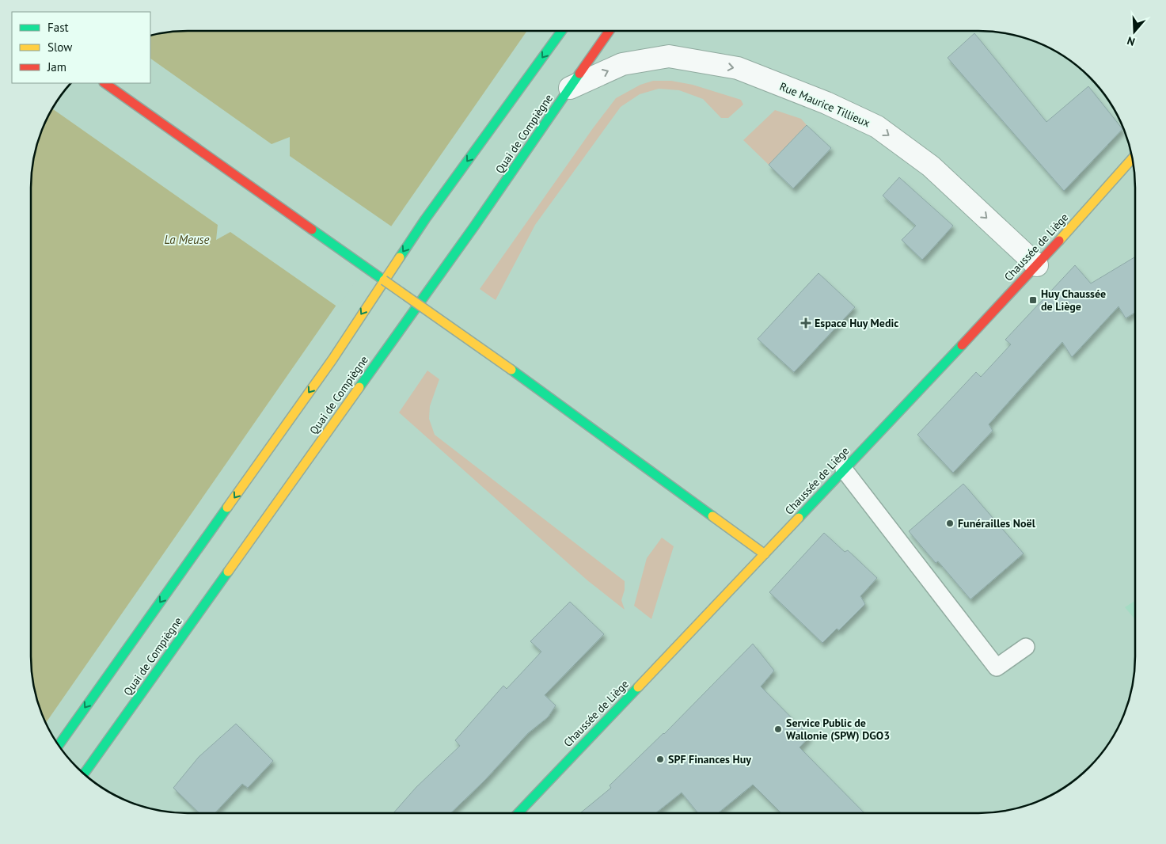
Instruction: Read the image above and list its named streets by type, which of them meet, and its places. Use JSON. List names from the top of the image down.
{
  "streets": {
    "main road": ["Quai de Compiègne", "Chaussée de Liège"],
    "street": ["Rue Maurice Tillieux"]
  },
  "crossings": [
    ["Rue Maurice Tillieux", "Quai de Compiègne"],
    ["Rue Maurice Tillieux", "Chaussée de Liège"]
  ],
  "one_way": ["Rue Maurice Tillieux"],
  "water": ["La Meuse"],
  "places": {
    "transit": ["Huy Chaussée de Liège"],
    "health": ["Espace Huy Medic"],
    "other": ["Funérailles Noël", "Service Public de Wallonie (SPW) DGO3", "SPF Finances Huy"]
  },
  "legend": ["Fast", "Slow", "Jam"],
  "north": "bottom"
}
